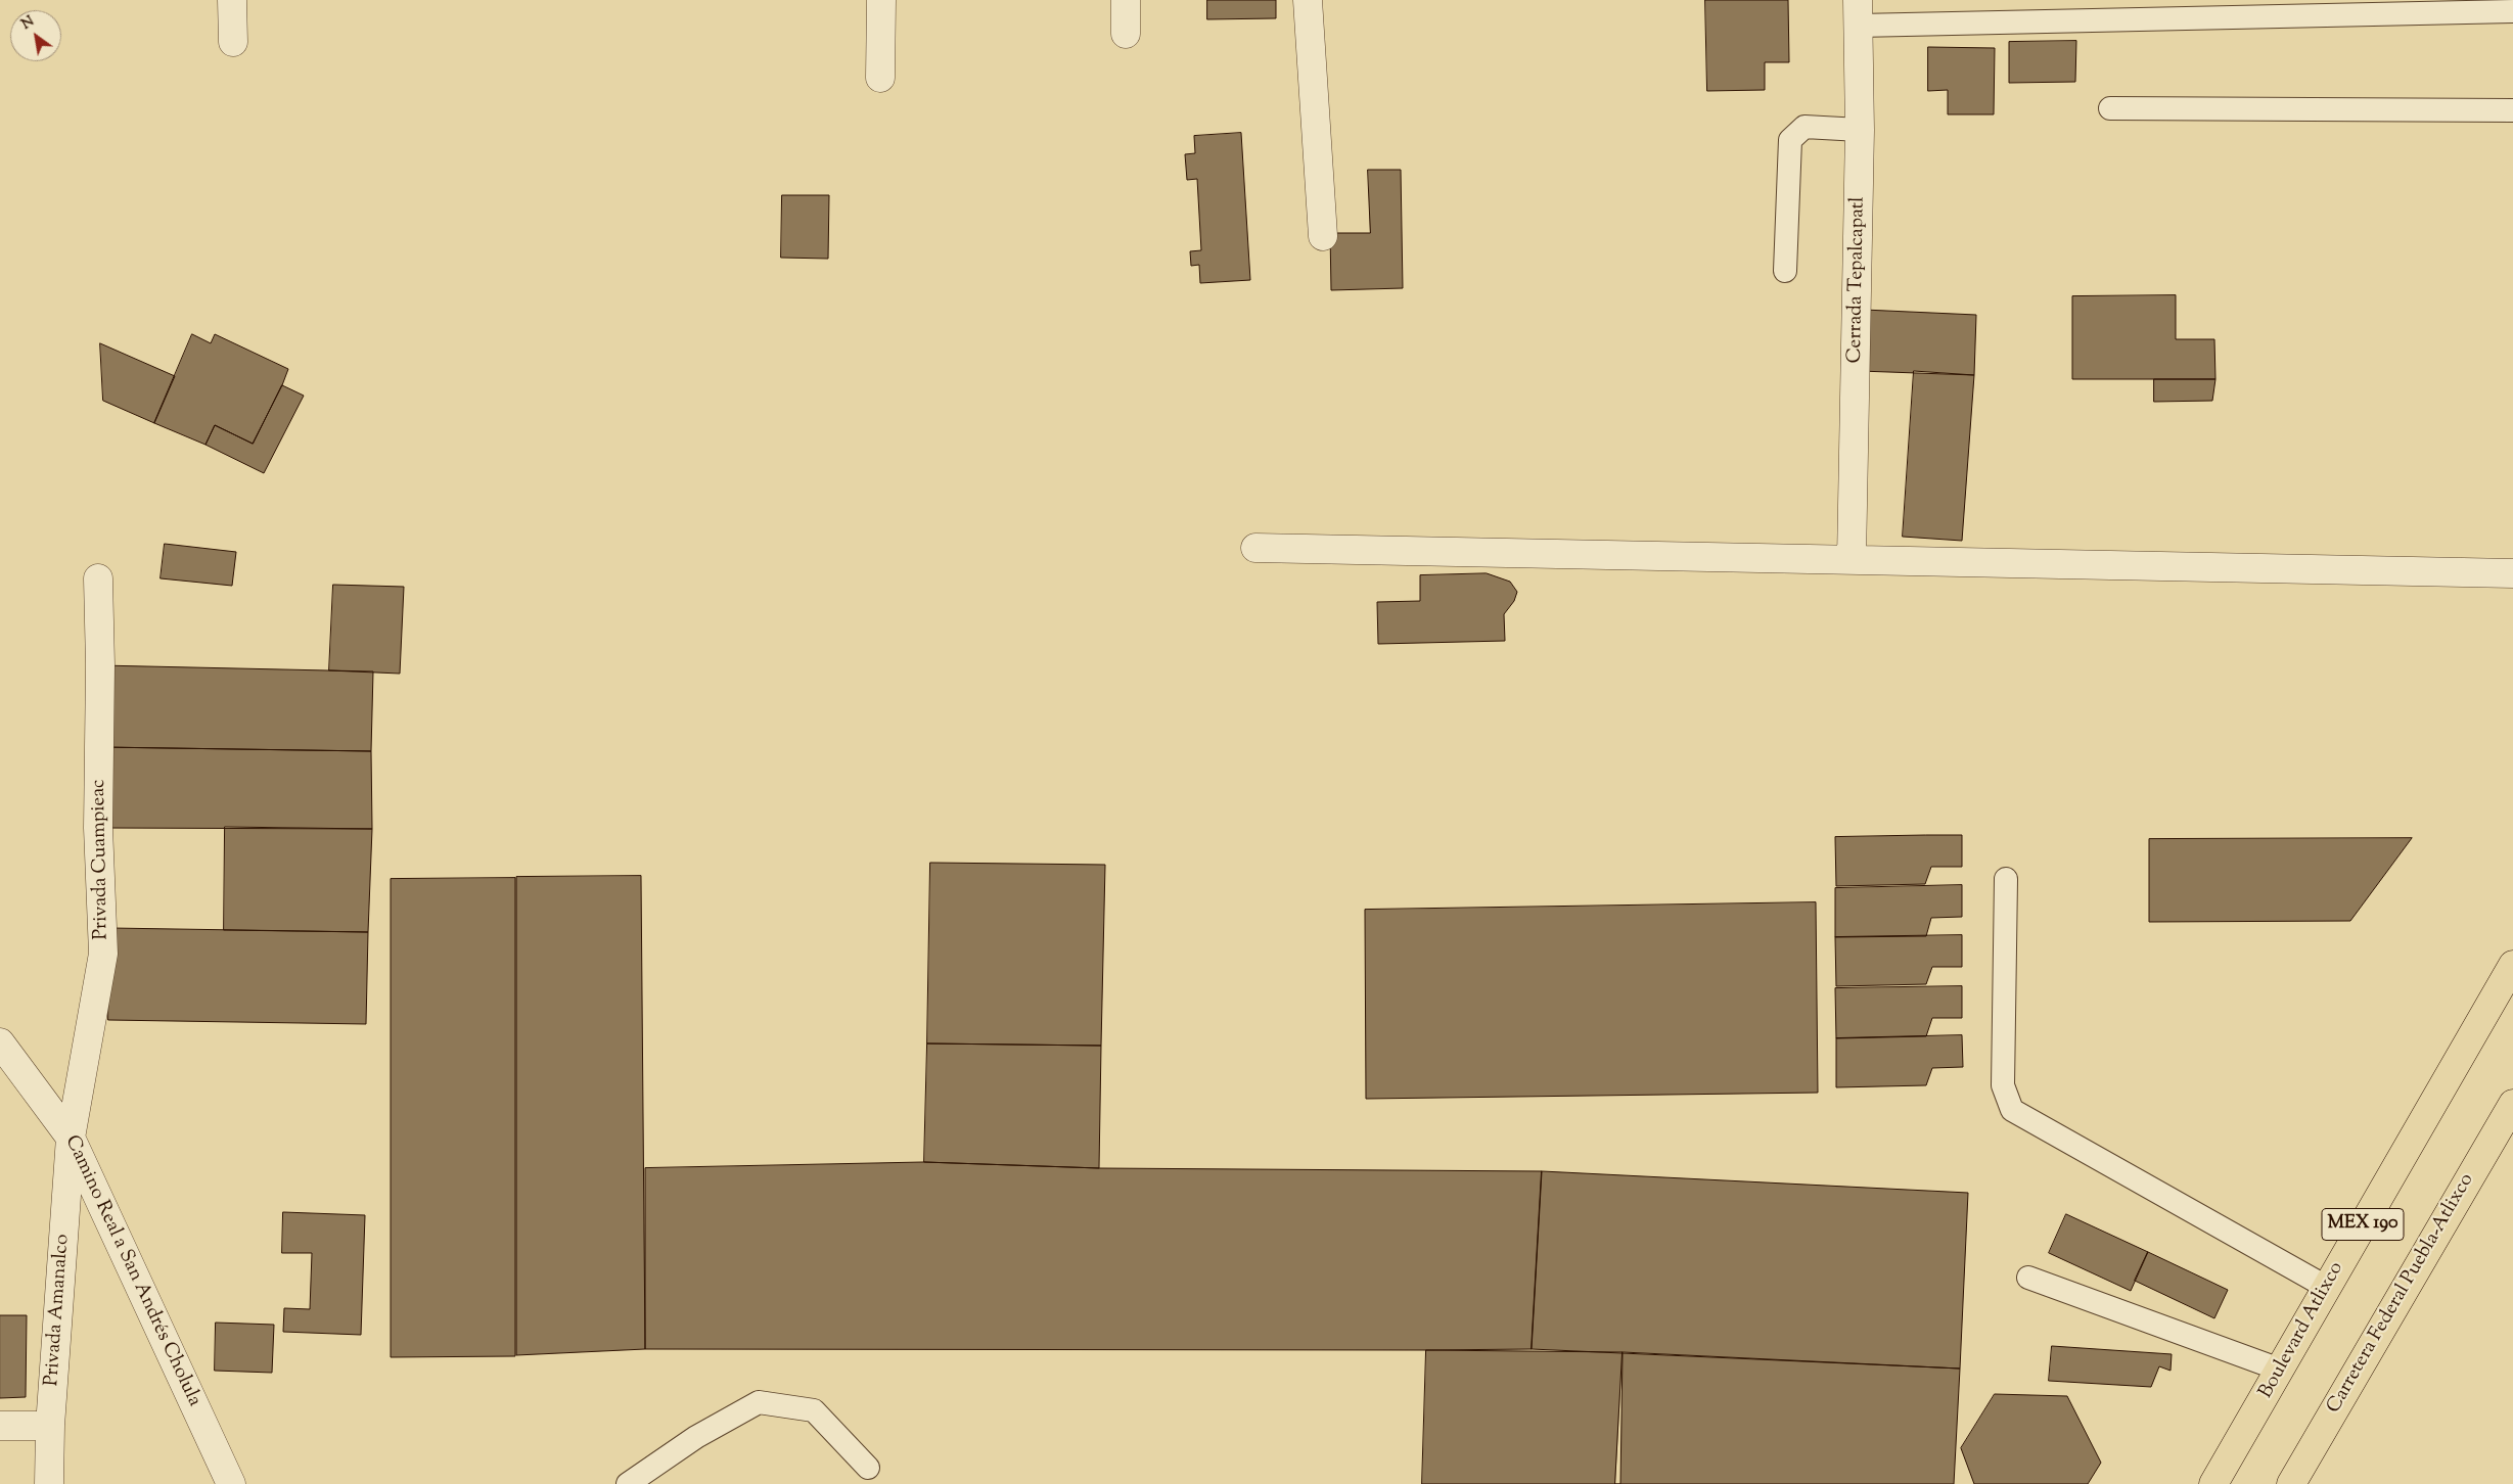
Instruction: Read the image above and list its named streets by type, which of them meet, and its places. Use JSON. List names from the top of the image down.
{
  "streets": {
    "main road": ["MEX 190", "Carretera Federal Puebla-Atlixco", "Boulevard Atlixco"],
    "street": [
      "Cerrada Tepalcapatl",
      "Privada Cuampieac",
      "Camino Real a San Andrés Cholula",
      "Privada Amanalco"
    ]
  },
  "crossings": [
    ["Privada Cuampieac", "Camino Real a San Andrés Cholula"],
    ["Privada Cuampieac", "Privada Amanalco"],
    ["Camino Real a San Andrés Cholula", "Privada Amanalco"]
  ],
  "north": "top left"
}
